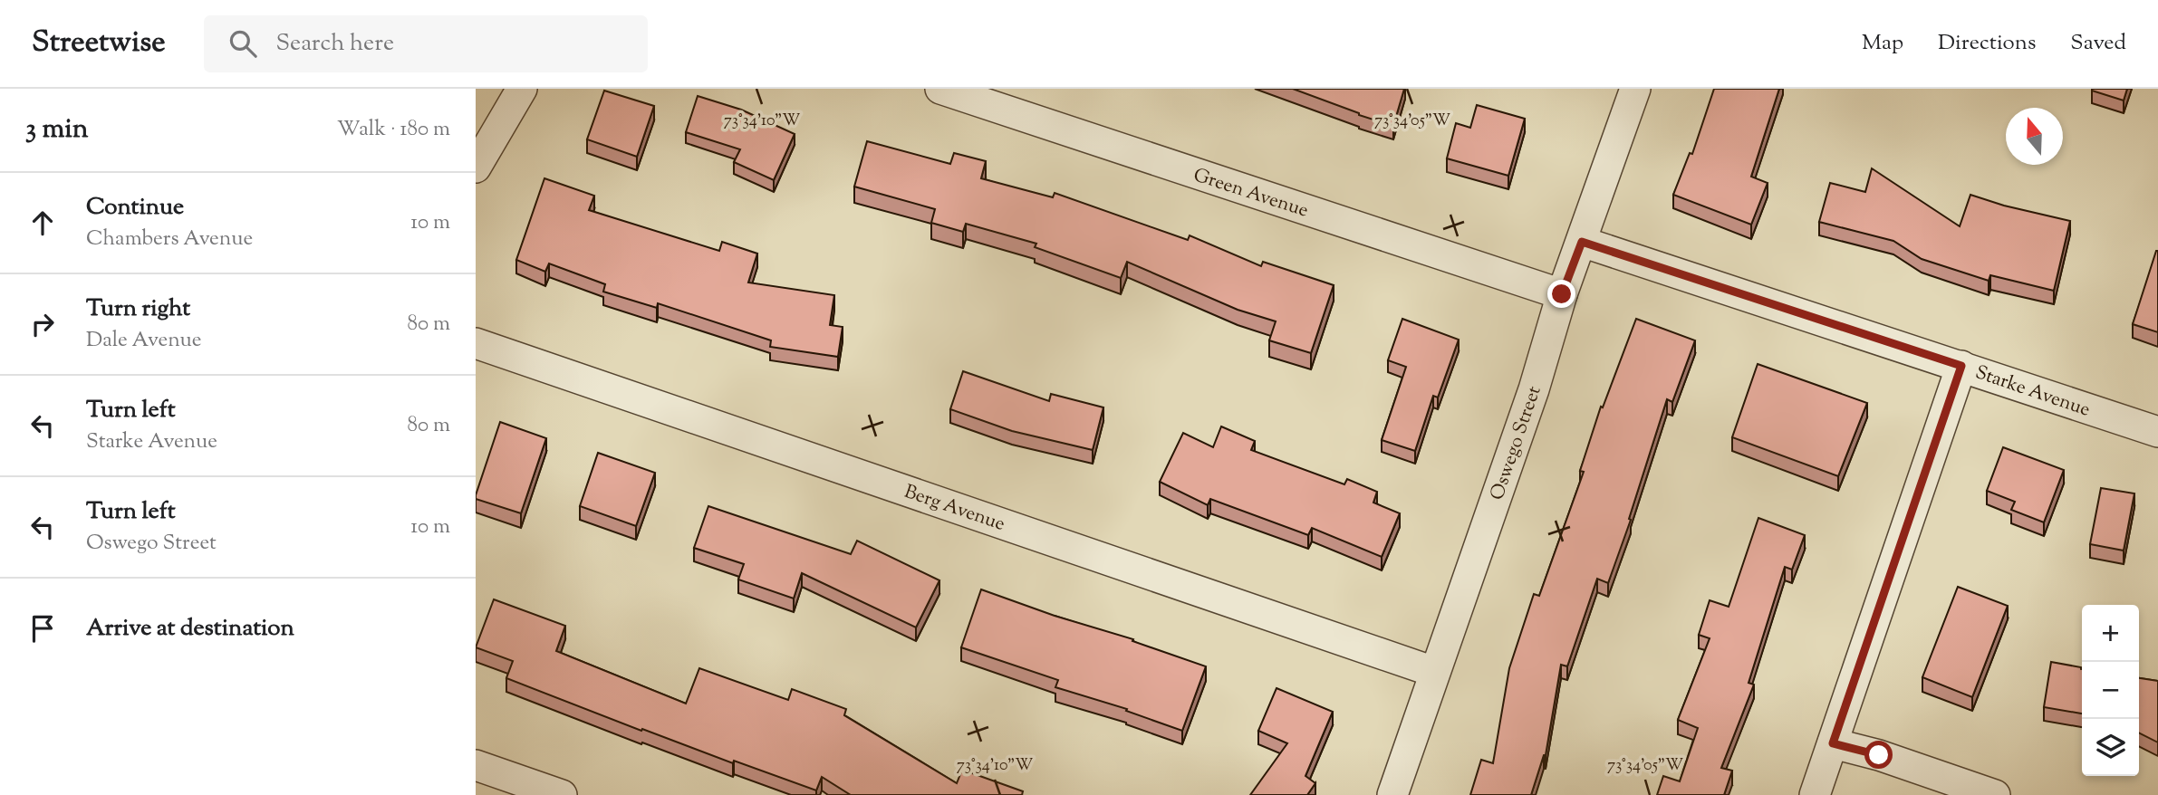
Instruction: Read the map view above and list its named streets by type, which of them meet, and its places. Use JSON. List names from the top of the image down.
{
  "streets": {
    "street": [
      "Green Avenue",
      "Starke Avenue",
      "Oswego Street",
      "Berg Avenue"
    ]
  },
  "crossings": [
    ["Green Avenue", "Oswego Street"],
    ["Starke Avenue", "Oswego Street"],
    ["Oswego Street", "Berg Avenue"]
  ],
  "north": "top",
  "page": {
    "header": "Streetwise",
    "search": "Search here",
    "nav": ["Map", "Directions", "Saved"],
    "heading": ["3 min", "Walk · 180 m"],
    "list": [
      ["Continue", "Chambers Avenue", "10 m"],
      ["Turn right", "Dale Avenue", "80 m"],
      ["Turn left", "Starke Avenue", "80 m"],
      ["Turn left", "Oswego Street", "10 m"],
      "Arrive at destination"
    ],
    "map_buttons": ["+", "−"]
  },
  "coordinates": ["73°34'10\"W", "73°34'05\"W"]
}
